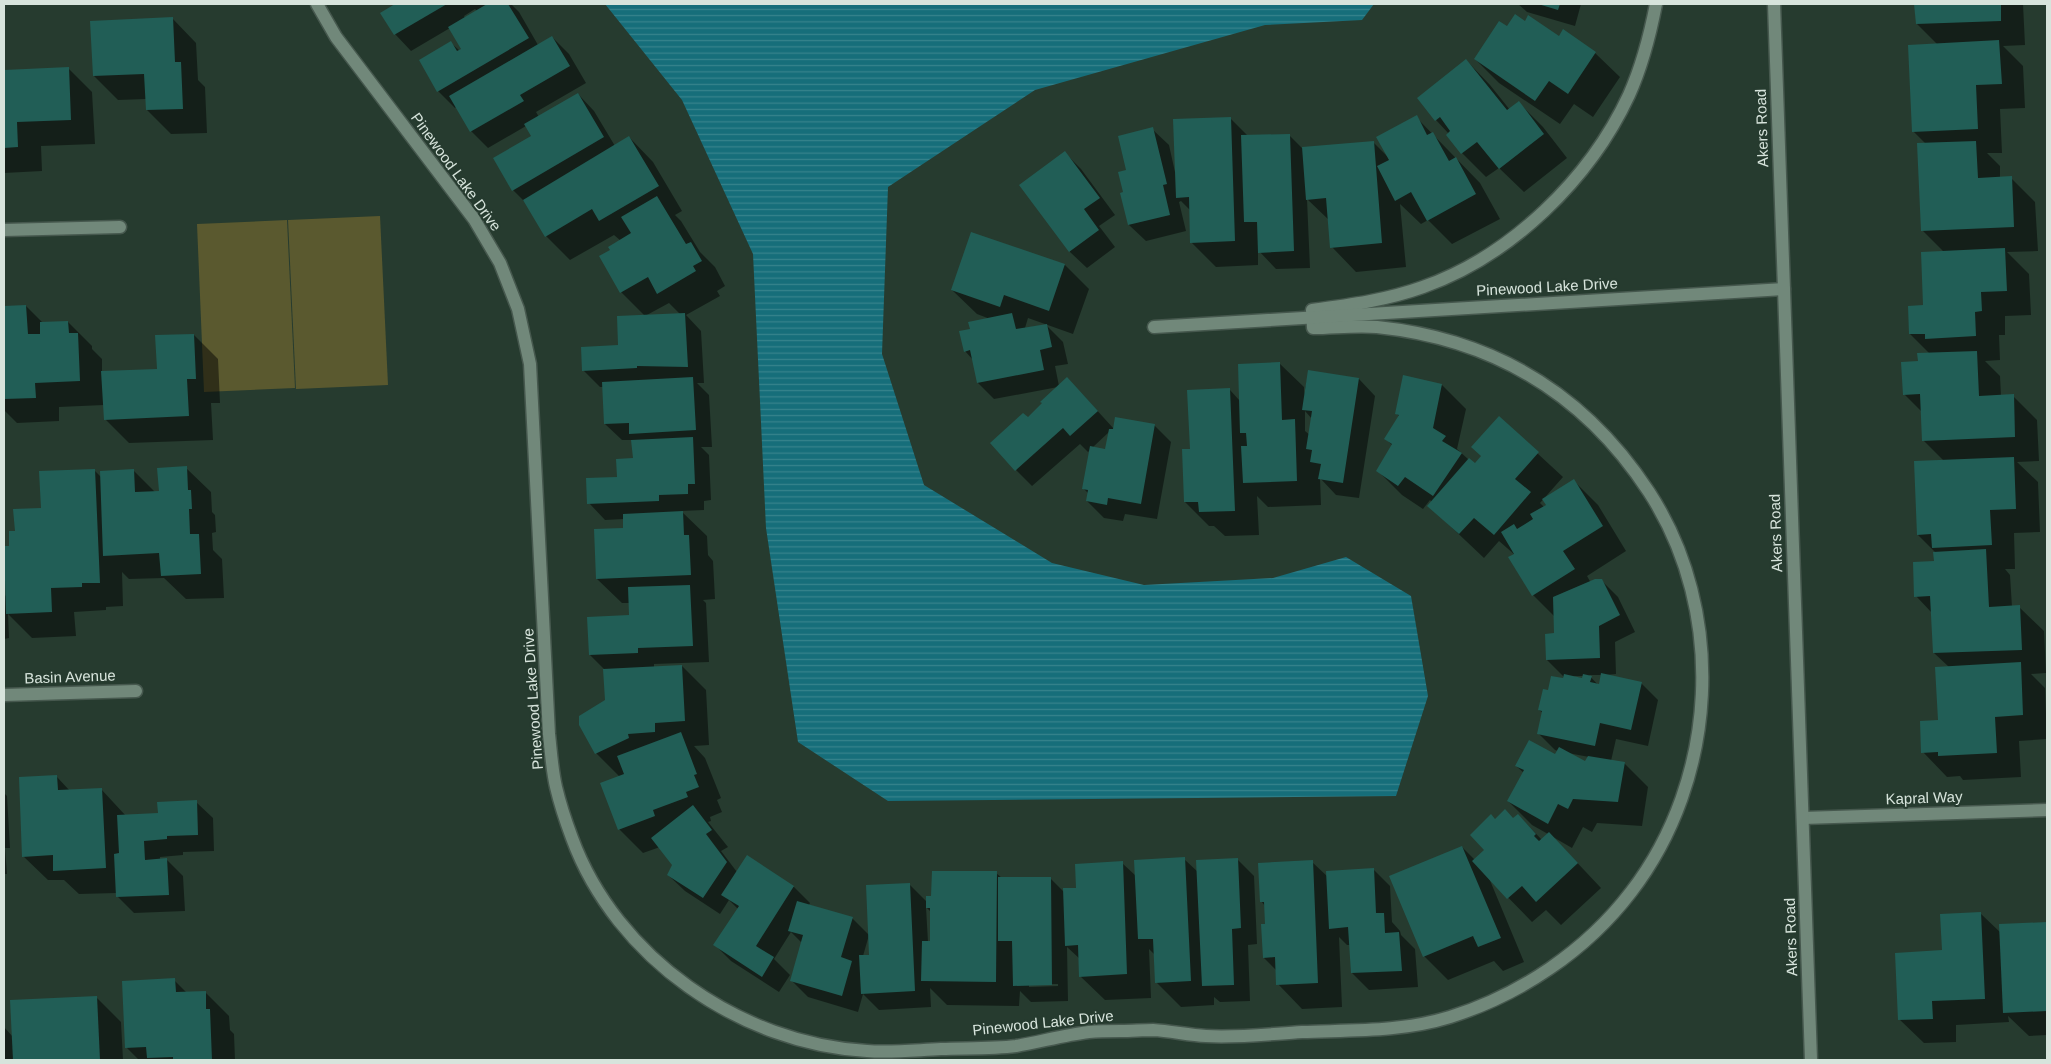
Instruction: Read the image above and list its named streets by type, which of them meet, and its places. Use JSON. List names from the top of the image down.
{
  "streets": {
    "street": [
      "Akers Road",
      "Pinewood Lake Drive",
      "Basin Avenue",
      "Kapral Way"
    ]
  },
  "crossings": [
    ["Akers Road", "Pinewood Lake Drive"],
    ["Akers Road", "Kapral Way"]
  ]
}
